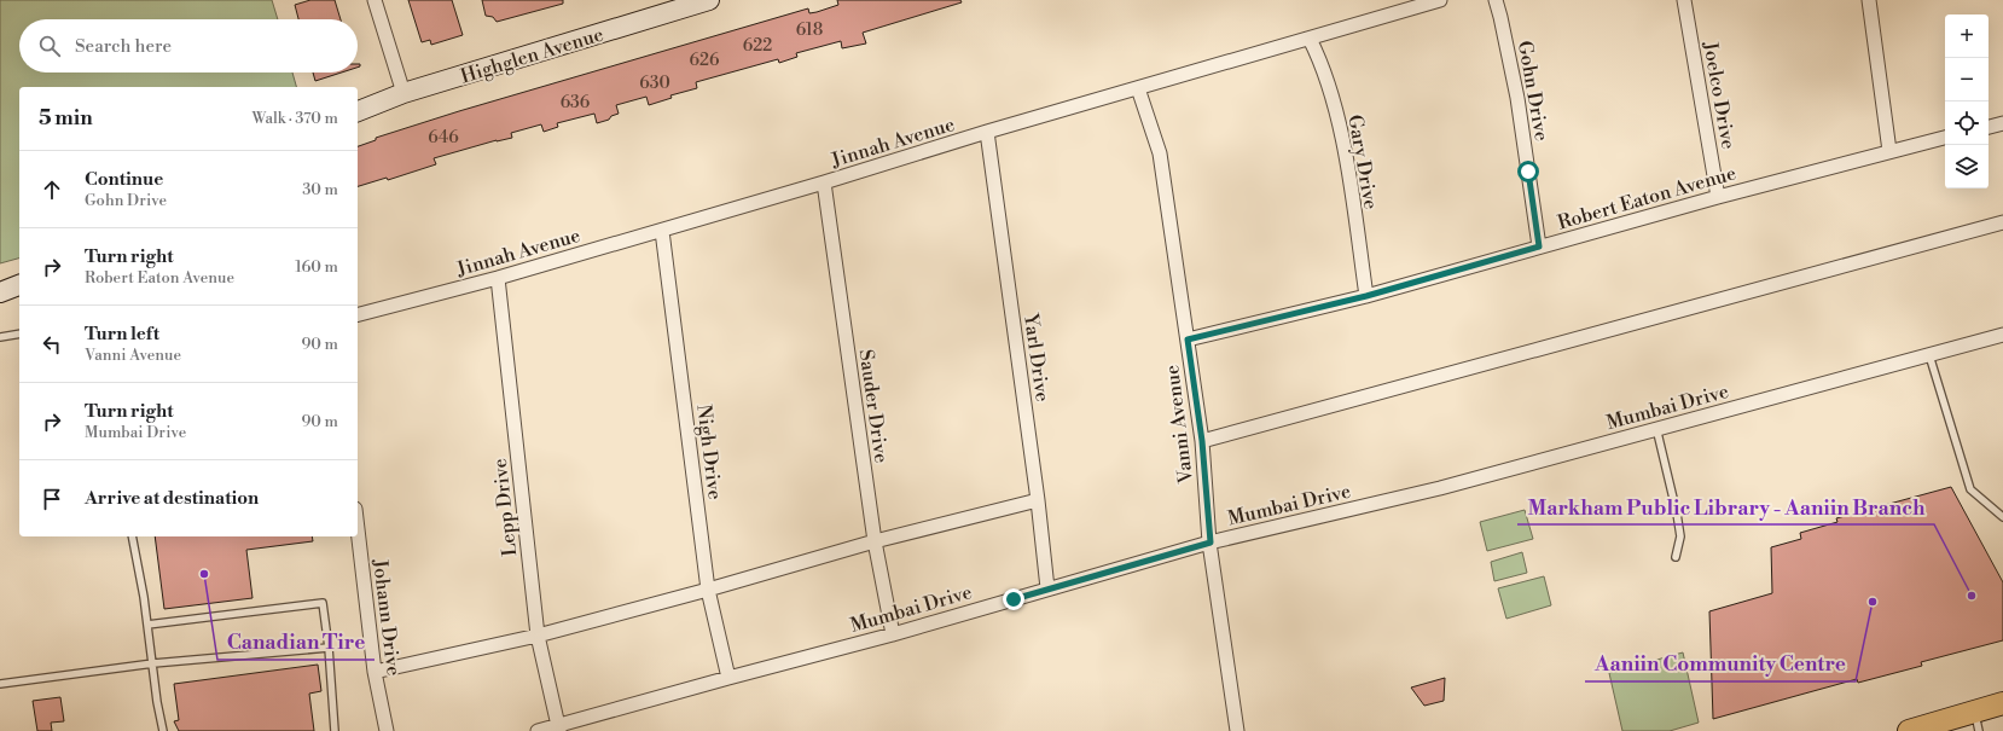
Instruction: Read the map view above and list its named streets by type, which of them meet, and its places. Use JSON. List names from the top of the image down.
{
  "streets": {
    "street": [
      "Highglen Avenue",
      "Gohn Drive",
      "Joelco Drive",
      "Jinnah Avenue",
      "Gary Drive",
      "Robert Eaton Avenue",
      "Yarl Drive",
      "Sauder Drive",
      "Mumbai Drive",
      "Vanni Avenue",
      "Nigh Drive",
      "Lepp Drive",
      "Johann Drive"
    ]
  },
  "crossings": [
    ["Gohn Drive", "Robert Eaton Avenue"],
    ["Joelco Drive", "Robert Eaton Avenue"],
    ["Jinnah Avenue", "Gary Drive"],
    ["Jinnah Avenue", "Yarl Drive"],
    ["Jinnah Avenue", "Sauder Drive"],
    ["Jinnah Avenue", "Vanni Avenue"],
    ["Jinnah Avenue", "Nigh Drive"],
    ["Jinnah Avenue", "Lepp Drive"],
    ["Gary Drive", "Robert Eaton Avenue"],
    ["Robert Eaton Avenue", "Vanni Avenue"],
    ["Yarl Drive", "Mumbai Drive"],
    ["Sauder Drive", "Mumbai Drive"],
    ["Mumbai Drive", "Vanni Avenue"],
    ["Mumbai Drive", "Nigh Drive"],
    ["Mumbai Drive", "Lepp Drive"]
  ],
  "places": ["Canadian Tire", "Markham Public Library - Aaniin Branch", "Aaniin Community Centre"],
  "house_numbers": [
    "618",
    "622",
    "626",
    "630",
    "636",
    "646"
  ],
  "page": {
    "map_buttons": ["+", "−"],
    "search": "Search here",
    "heading": ["5 min", "Walk · 370 m"],
    "list": [
      ["Continue", "Gohn Drive", "30 m"],
      ["Turn right", "Robert Eaton Avenue", "160 m"],
      ["Turn left", "Vanni Avenue", "90 m"],
      ["Turn right", "Mumbai Drive", "90 m"],
      "Arrive at destination"
    ]
  }
}
